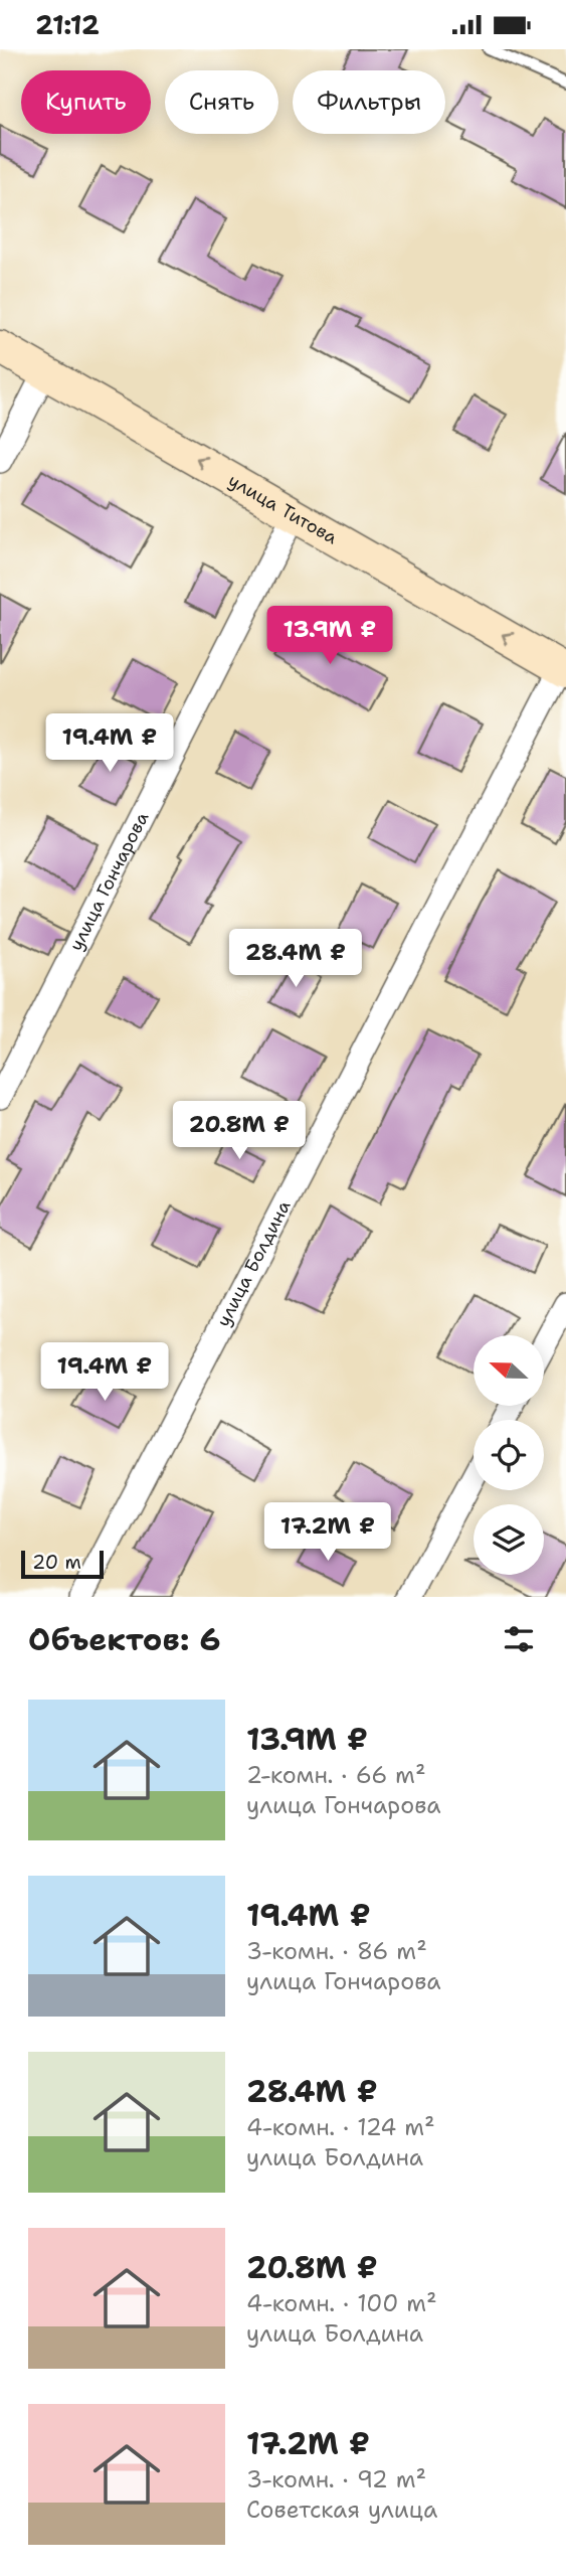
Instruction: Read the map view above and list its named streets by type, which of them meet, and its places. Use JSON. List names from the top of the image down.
{
  "streets": {
    "main road": ["улица Титова"],
    "street": ["улица Гончарова", "улица Болдина"]
  },
  "crossings": [
    ["улица Титова", "улица Гончарова"],
    ["улица Титова", "улица Болдина"]
  ],
  "one_way": ["улица Титова"],
  "scale_bar": "20 m",
  "north": "left",
  "page": {
    "status": "21:12",
    "chip": ["Купить", "Снять", "Фильтры"],
    "price": [
      "13.9M ₽",
      "19.4M ₽",
      "28.4M ₽",
      "20.8M ₽",
      "19.4M ₽",
      "17.2M ₽"
    ],
    "scale": "20 m",
    "heading": "Объектов: 6",
    "list": [
      {
        "name": "13.9M ₽",
        "note": "2-комн. · 66 m² · улица Гончарова"
      },
      {
        "name": "19.4M ₽",
        "note": "3-комн. · 86 m² · улица Гончарова"
      },
      {
        "name": "28.4M ₽",
        "note": "4-комн. · 124 m² · улица Болдина"
      },
      {
        "name": "20.8M ₽",
        "note": "4-комн. · 100 m² · улица Болдина"
      },
      {
        "name": "17.2M ₽",
        "note": "3-комн. · 92 m² · Советская улица"
      }
    ]
  }
}
